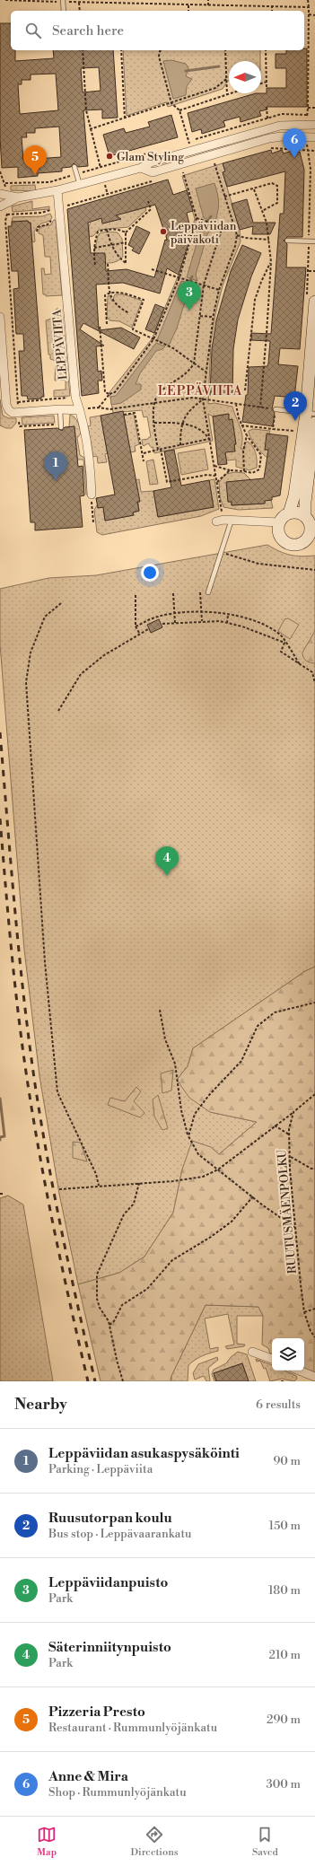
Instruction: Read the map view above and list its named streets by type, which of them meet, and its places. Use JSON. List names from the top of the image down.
{
  "streets": {
    "street": ["LEPPÄVIITA"],
    "path": ["RUUTUSMÄENPOLKU"]
  },
  "districts": ["LEPPÄVIITA"],
  "places": ["Glam Styling", "Leppäviidan päiväkoti"],
  "north": "left",
  "page": {
    "search": "Search here",
    "pins": [
      "6",
      "5",
      "3",
      "2",
      "1",
      "4"
    ],
    "heading": ["Nearby", "6 results"],
    "list": [
      {
        "mark": "1",
        "name": "Leppäviidan asukaspysäköinti",
        "note": "Parking · Leppäviita",
        "value": "90 m"
      },
      {
        "mark": "2",
        "name": "Ruusutorpan koulu",
        "note": "Bus stop · Leppävaarankatu",
        "value": "150 m"
      },
      {
        "mark": "3",
        "name": "Leppäviidanpuisto",
        "note": "Park",
        "value": "180 m"
      },
      {
        "mark": "4",
        "name": "Säterinniitynpuisto",
        "note": "Park",
        "value": "210 m"
      },
      {
        "mark": "5",
        "name": "Pizzeria Presto",
        "note": "Restaurant · Rummunlyöjänkatu",
        "value": "290 m"
      },
      {
        "mark": "6",
        "name": "Anne & Mira",
        "note": "Shop · Rummunlyöjänkatu",
        "value": "300 m"
      }
    ],
    "nav": ["Map", "Directions", "Saved"]
  }
}
